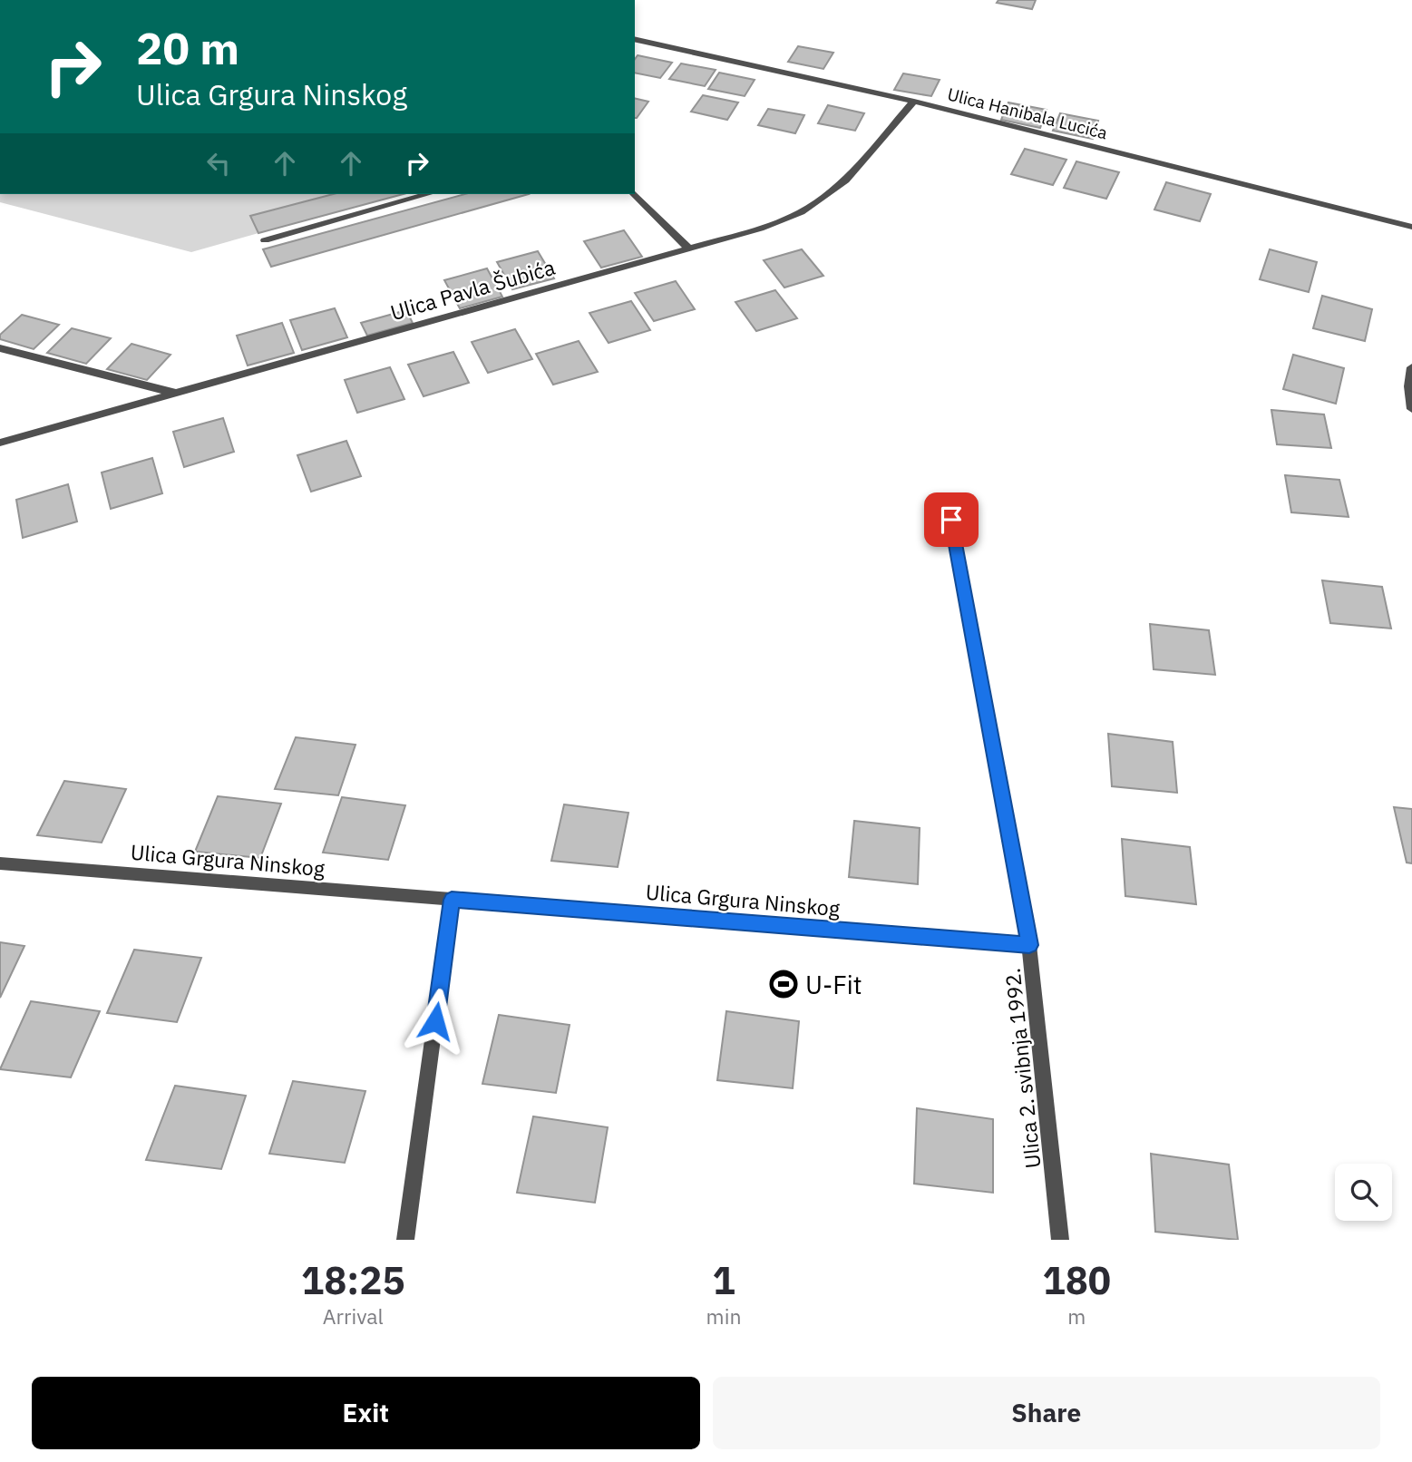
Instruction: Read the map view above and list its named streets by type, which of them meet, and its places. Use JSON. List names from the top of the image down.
{
  "streets": {
    "street": [
      "Ulica Hanibala Lucića",
      "Ulica Pavla Šubića",
      "Ulica Grgura Ninskog",
      "Ulica 2. svibnja 1992."
    ]
  },
  "crossings": [
    ["Ulica Hanibala Lucića", "Ulica Pavla Šubića"],
    ["Ulica Grgura Ninskog", "Ulica 2. svibnja 1992."]
  ],
  "places": {
    "sports": ["U-Fit"]
  },
  "page": {
    "turn": ["20 m", "Ulica Grgura Ninskog"],
    "eta": [
      "18:25",
      "Arrival",
      "1",
      "min",
      "180",
      "m"
    ],
    "buttons": ["Exit", "Share"]
  }
}
